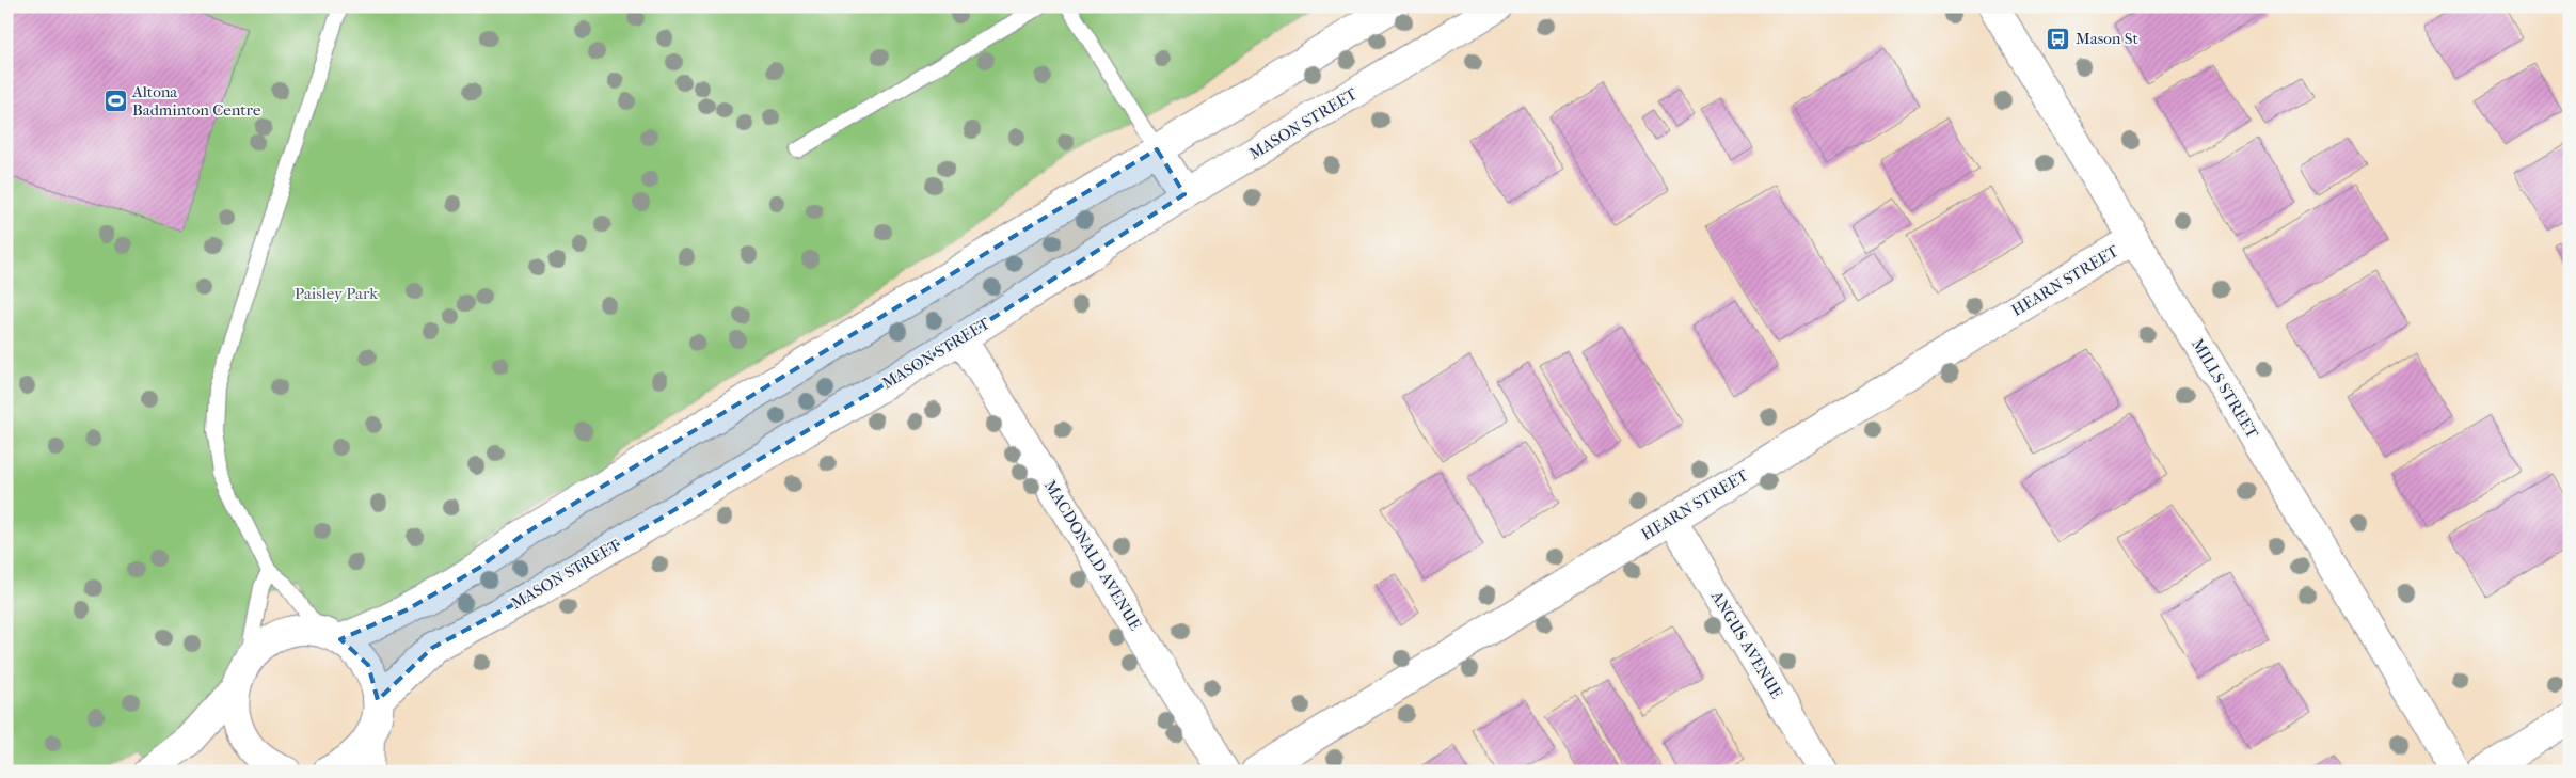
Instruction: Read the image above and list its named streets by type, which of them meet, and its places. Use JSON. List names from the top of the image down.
{
  "streets": {
    "street": [
      "MASON STREET",
      "HEARN STREET",
      "MILLS STREET",
      "MACDONALD AVENUE",
      "ANGUS AVENUE"
    ]
  },
  "crossings": [
    ["MASON STREET", "MACDONALD AVENUE"],
    ["HEARN STREET", "MILLS STREET"],
    ["HEARN STREET", "ANGUS AVENUE"]
  ],
  "parks": ["Paisley Park"],
  "places": {
    "bus stop": ["Mason St"],
    "sports": ["Altona Badminton Centre"]
  }
}
